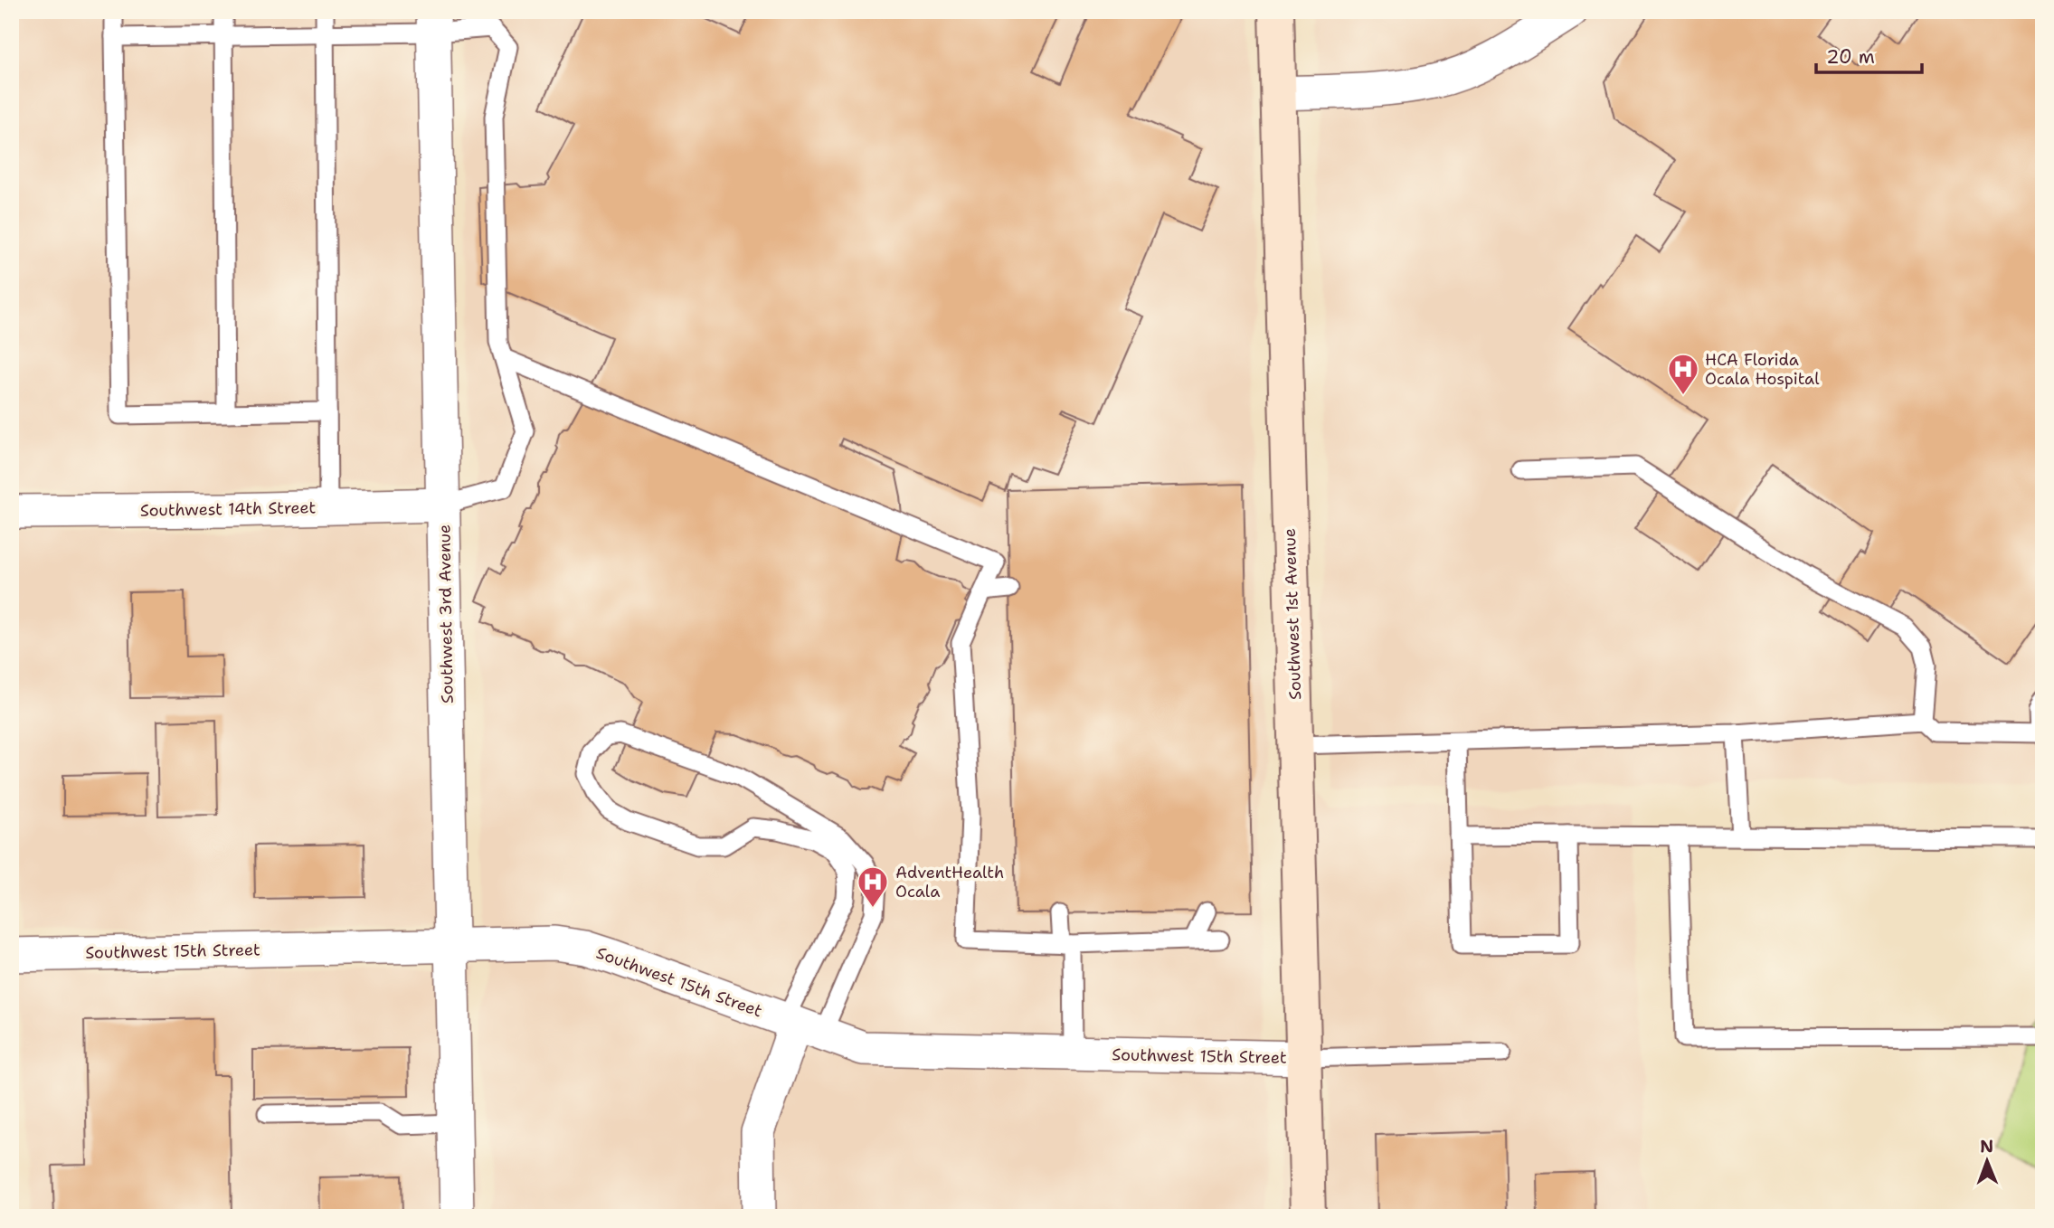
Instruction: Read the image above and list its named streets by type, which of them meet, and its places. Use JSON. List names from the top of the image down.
{
  "streets": {
    "street": [
      "Southwest 14th Street",
      "Southwest 3rd Avenue",
      "Southwest 1st Avenue",
      "Southwest 15th Street"
    ]
  },
  "crossings": [
    ["Southwest 14th Street", "Southwest 3rd Avenue"],
    ["Southwest 3rd Avenue", "Southwest 15th Street"],
    ["Southwest 1st Avenue", "Southwest 15th Street"]
  ],
  "places": {
    "hospital": ["HCA Florida Ocala Hospital", "AdventHealth Ocala"]
  },
  "scale_bar": "20 m",
  "north": "top"
}
